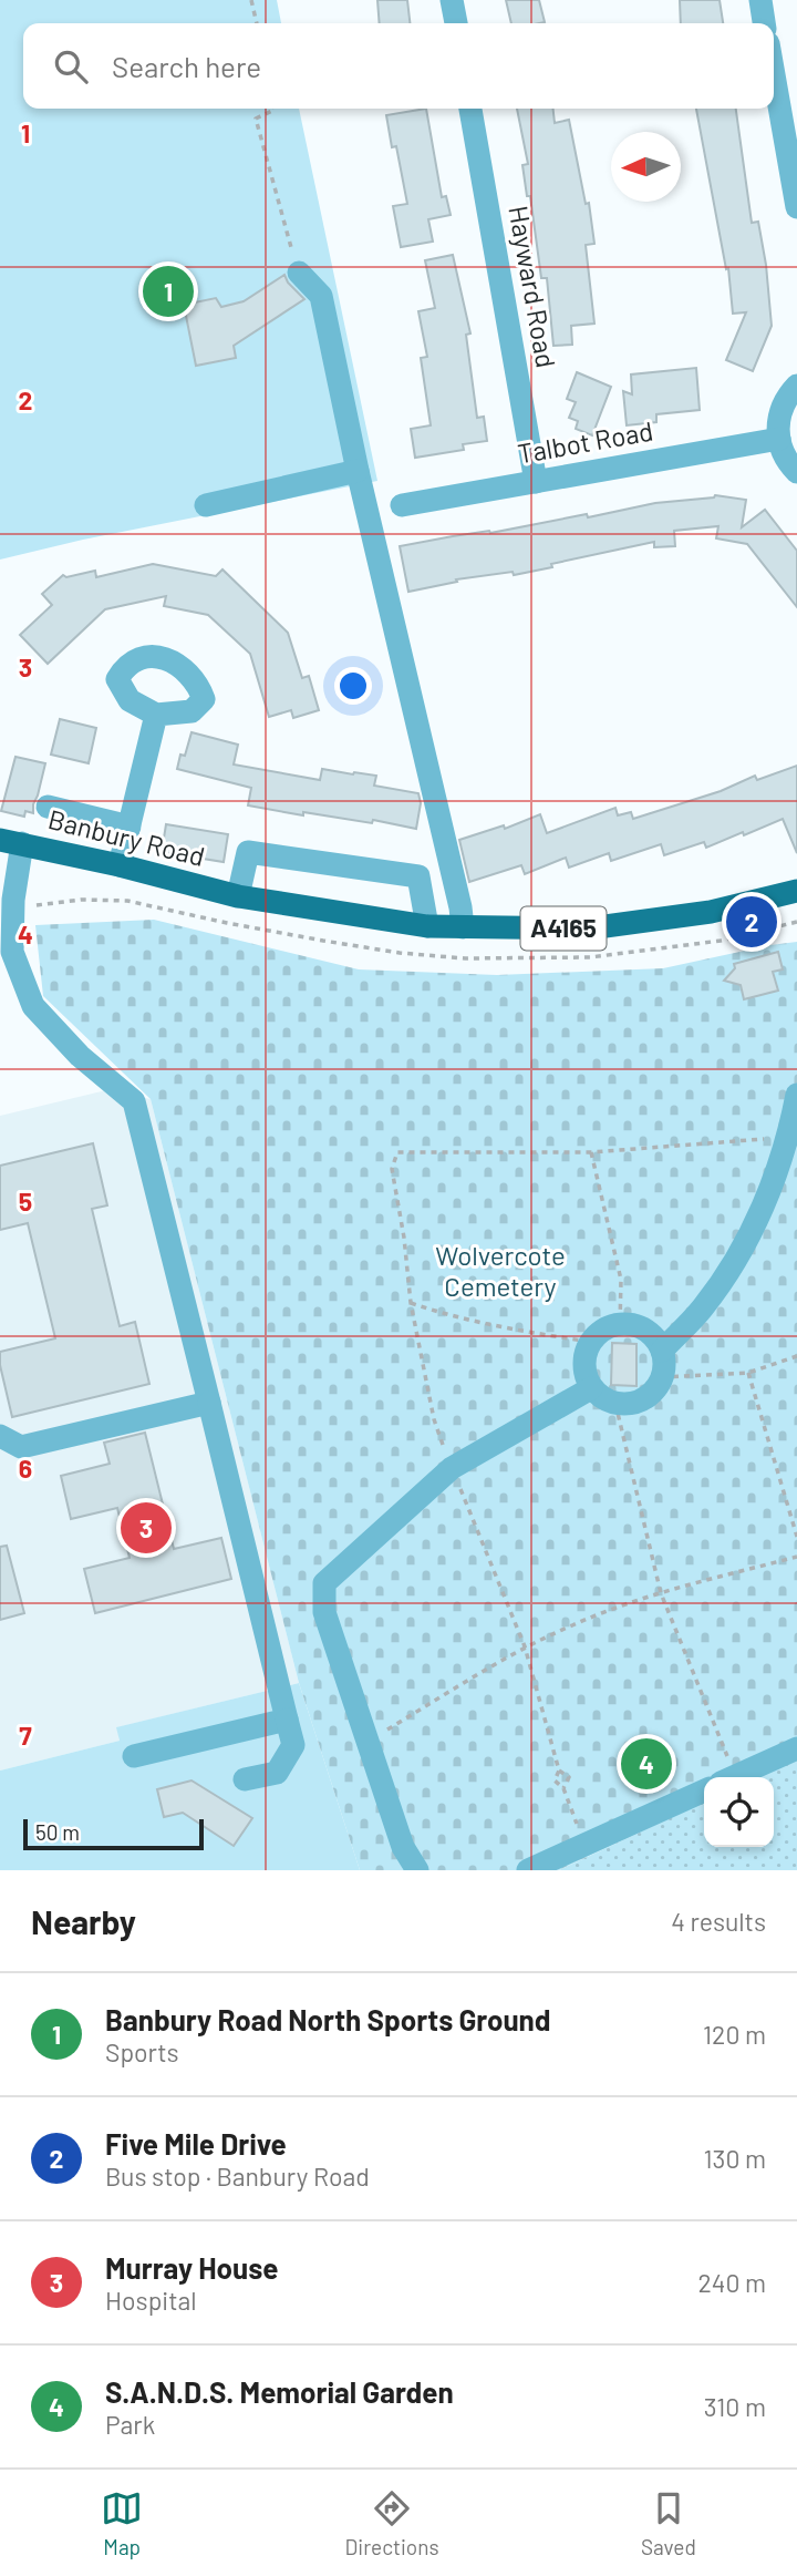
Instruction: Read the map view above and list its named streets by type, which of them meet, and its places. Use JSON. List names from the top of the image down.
{
  "streets": {
    "main road": ["Banbury Road", "A4165"],
    "street": ["Hayward Road", "Talbot Road"]
  },
  "crossings": [
    ["Hayward Road", "Talbot Road"]
  ],
  "parks": ["Wolvercote Cemetery"],
  "scale_bar": "50 m",
  "north": "left",
  "page": {
    "search": "Search here",
    "pins": [
      "1",
      "2",
      "3",
      "4"
    ],
    "scale": "50 m",
    "heading": ["Nearby", "4 results"],
    "list": [
      {
        "mark": "1",
        "name": "Banbury Road North Sports Ground",
        "note": "Sports",
        "value": "120 m"
      },
      {
        "mark": "2",
        "name": "Five Mile Drive",
        "note": "Bus stop · Banbury Road",
        "value": "130 m"
      },
      {
        "mark": "3",
        "name": "Murray House",
        "note": "Hospital",
        "value": "240 m"
      },
      {
        "mark": "4",
        "name": "S.A.N.D.S. Memorial Garden",
        "note": "Park",
        "value": "310 m"
      }
    ],
    "nav": ["Map", "Directions", "Saved"]
  },
  "grid": {
    "rows": [
      "1",
      "2",
      "3",
      "4",
      "5",
      "6",
      "7"
    ]
  }
}
